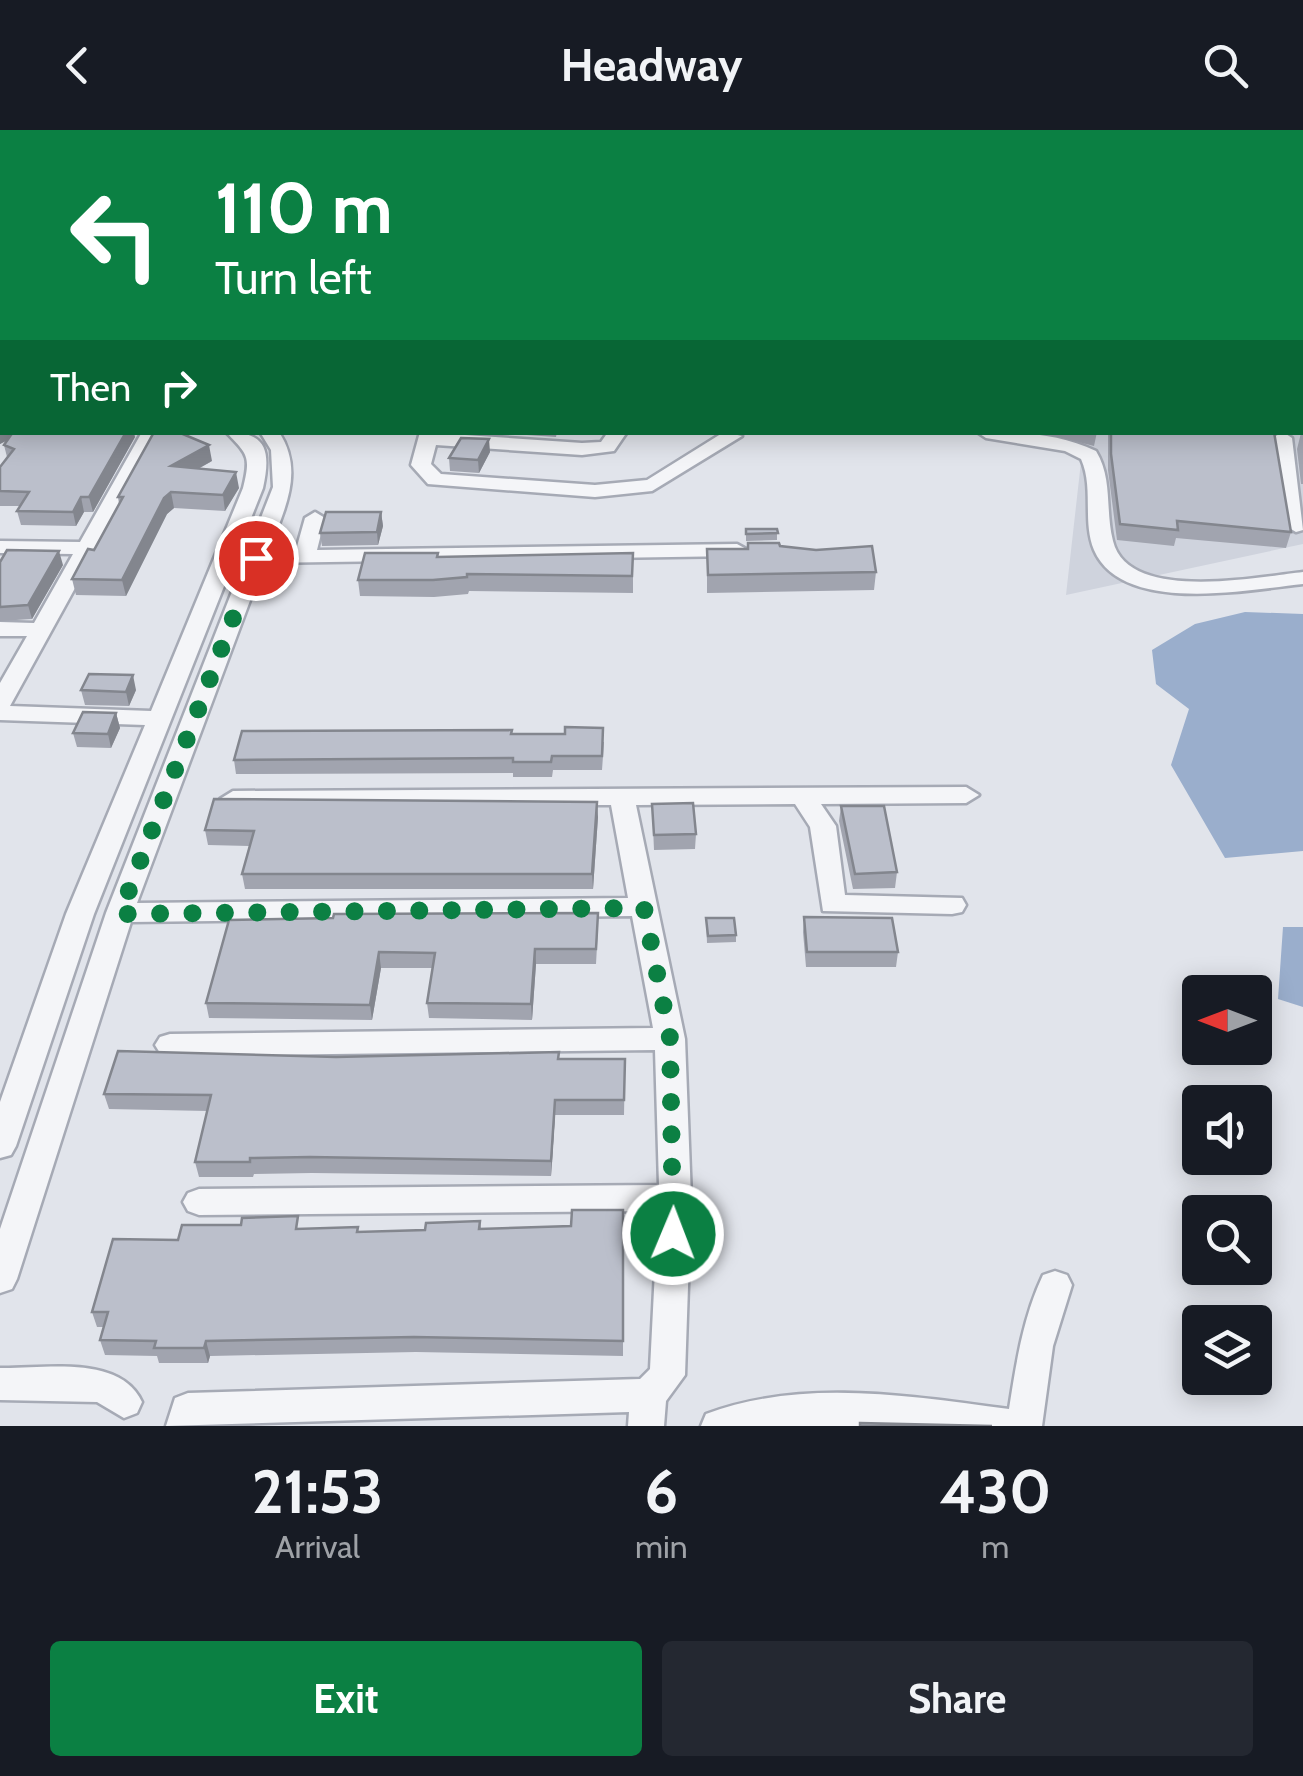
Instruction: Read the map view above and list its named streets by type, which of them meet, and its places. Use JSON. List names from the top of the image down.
{
  "north": "left",
  "page": {
    "header": "Headway",
    "turn": ["110 m", "Turn left"],
    "then": "Then",
    "eta": [
      "21:53",
      "Arrival",
      "6",
      "min",
      "430",
      "m"
    ],
    "buttons": ["Exit", "Share"]
  }
}
